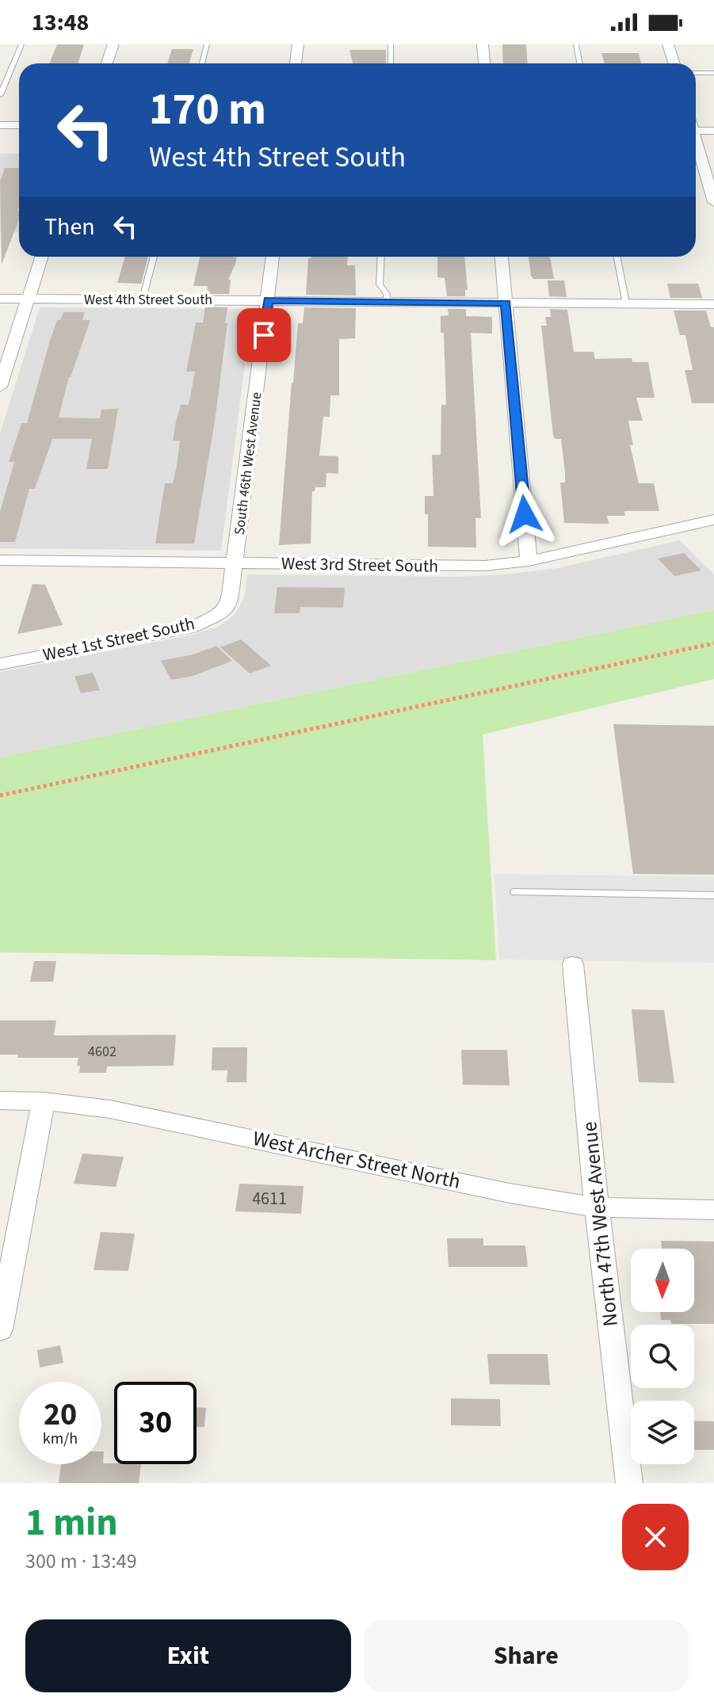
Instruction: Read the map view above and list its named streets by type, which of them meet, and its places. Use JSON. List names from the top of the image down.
{
  "streets": {
    "street": [
      "West 4th Street South",
      "South 46th West Avenue",
      "West 3rd Street South",
      "West 1st Street South",
      "West Archer Street North",
      "North 47th West Avenue"
    ]
  },
  "crossings": [
    ["West 4th Street South", "South 46th West Avenue"],
    ["South 46th West Avenue", "West 3rd Street South"],
    ["South 46th West Avenue", "West 1st Street South"],
    ["West 3rd Street South", "West 1st Street South"],
    ["West Archer Street North", "North 47th West Avenue"]
  ],
  "house_numbers": ["4602", "4611"],
  "north": "bottom",
  "page": {
    "status": "13:48",
    "turn": ["170 m", "West 4th Street South"],
    "then": "Then",
    "speed": "20 km/h",
    "limit": "30",
    "heading": ["1 min", "300 m · 13:49"],
    "buttons": ["Exit", "Share"]
  }
}
